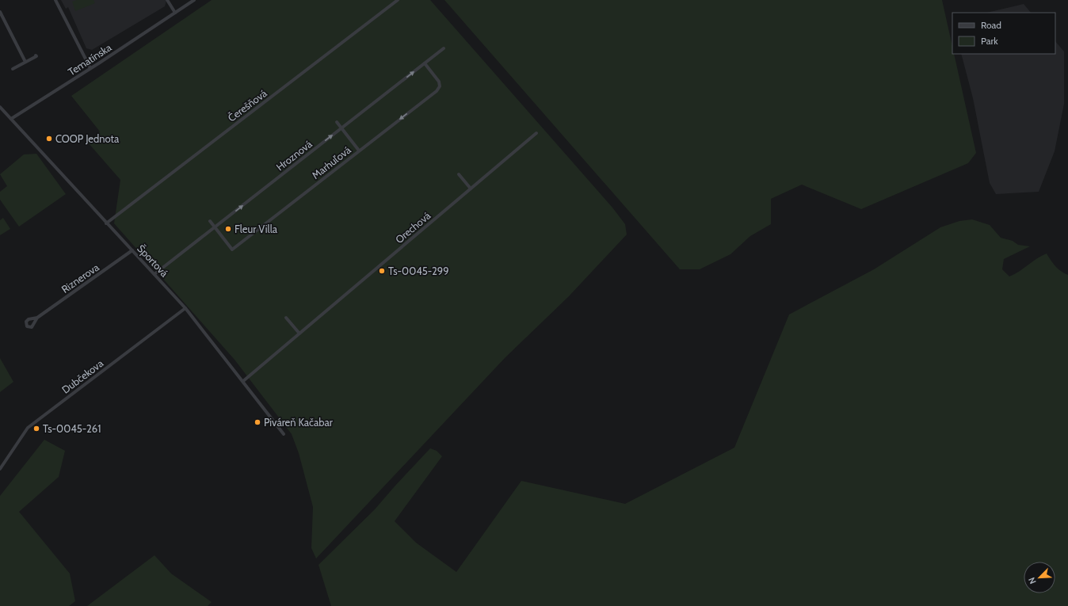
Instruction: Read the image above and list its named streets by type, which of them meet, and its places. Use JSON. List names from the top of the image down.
{
  "streets": {
    "street": [
      "Tematínska",
      "Čerešňová",
      "Hroznová",
      "Marhuľová",
      "Orechová",
      "Športová",
      "Riznerova",
      "Dubčekova"
    ]
  },
  "crossings": [
    ["Tematínska", "Športová"],
    ["Čerešňová", "Športová"],
    ["Hroznová", "Marhuľová"],
    ["Hroznová", "Športová"],
    ["Orechová", "Športová"],
    ["Športová", "Riznerova"],
    ["Športová", "Dubčekova"]
  ],
  "one_way": ["Hroznová"],
  "places": [
    "COOP Jednota",
    "Fleur Villa",
    "Ts-0045-299",
    "Piváreň Kačabar",
    "Ts-0045-261"
  ],
  "legend": ["Road", "Park"],
  "north": "bottom left"
}
